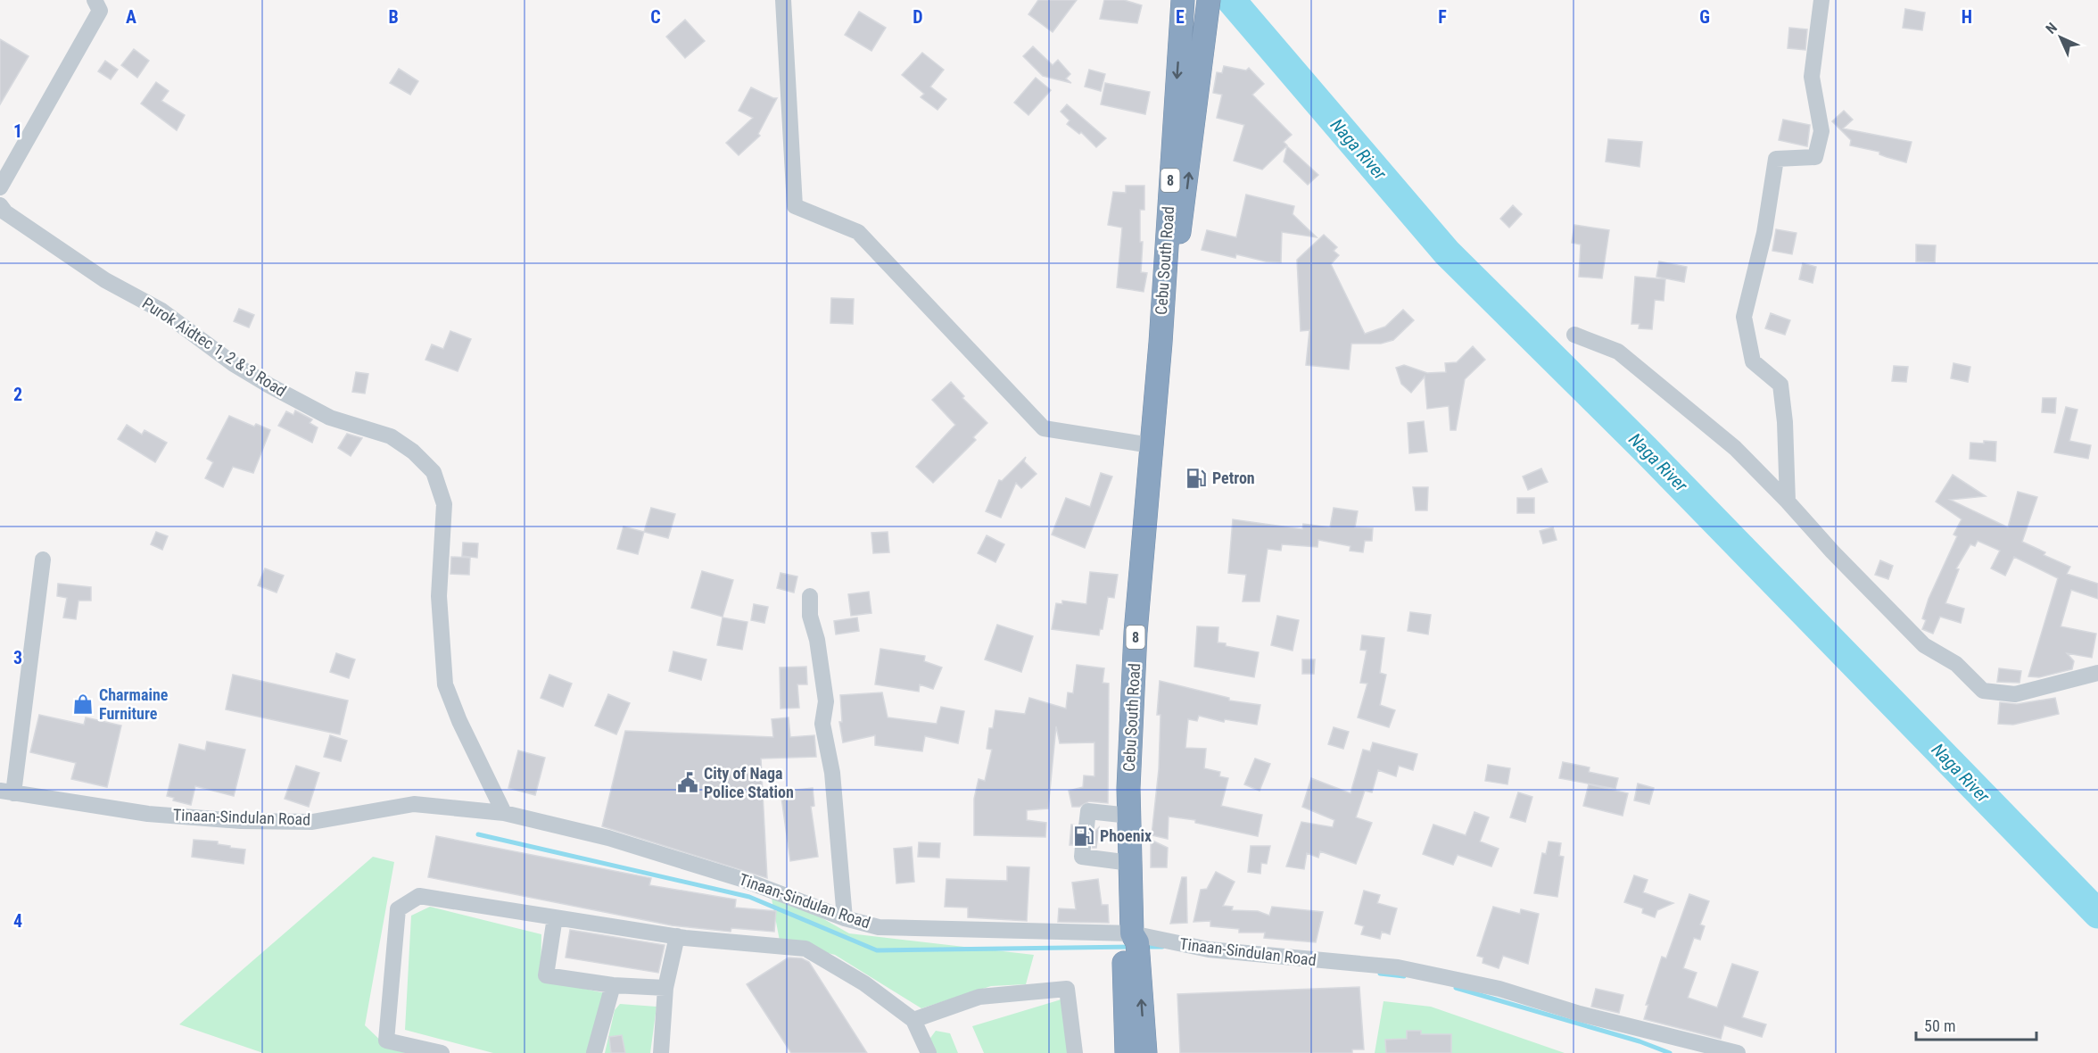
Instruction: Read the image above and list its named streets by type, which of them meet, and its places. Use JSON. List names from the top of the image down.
{
  "streets": {
    "highway": ["8", "Cebu South Road"],
    "street": ["Purok Aidtec 1, 2 & 3 Road", "Tinaan-Sindulan Road"]
  },
  "crossings": [
    ["Cebu South Road", "Tinaan-Sindulan Road"],
    ["Purok Aidtec 1, 2 & 3 Road", "Tinaan-Sindulan Road"]
  ],
  "water": ["Naga River"],
  "places": {
    "fuel station": ["Petron", "Phoenix"],
    "shop": ["Charmaine Furniture"],
    "public building": ["City of Naga Police Station"]
  },
  "scale_bar": "50 m",
  "north": "top left",
  "grid": {
    "columns": [
      "A",
      "B",
      "C",
      "D",
      "E",
      "F",
      "G",
      "H"
    ],
    "rows": [
      "1",
      "2",
      "3",
      "4"
    ]
  }
}
